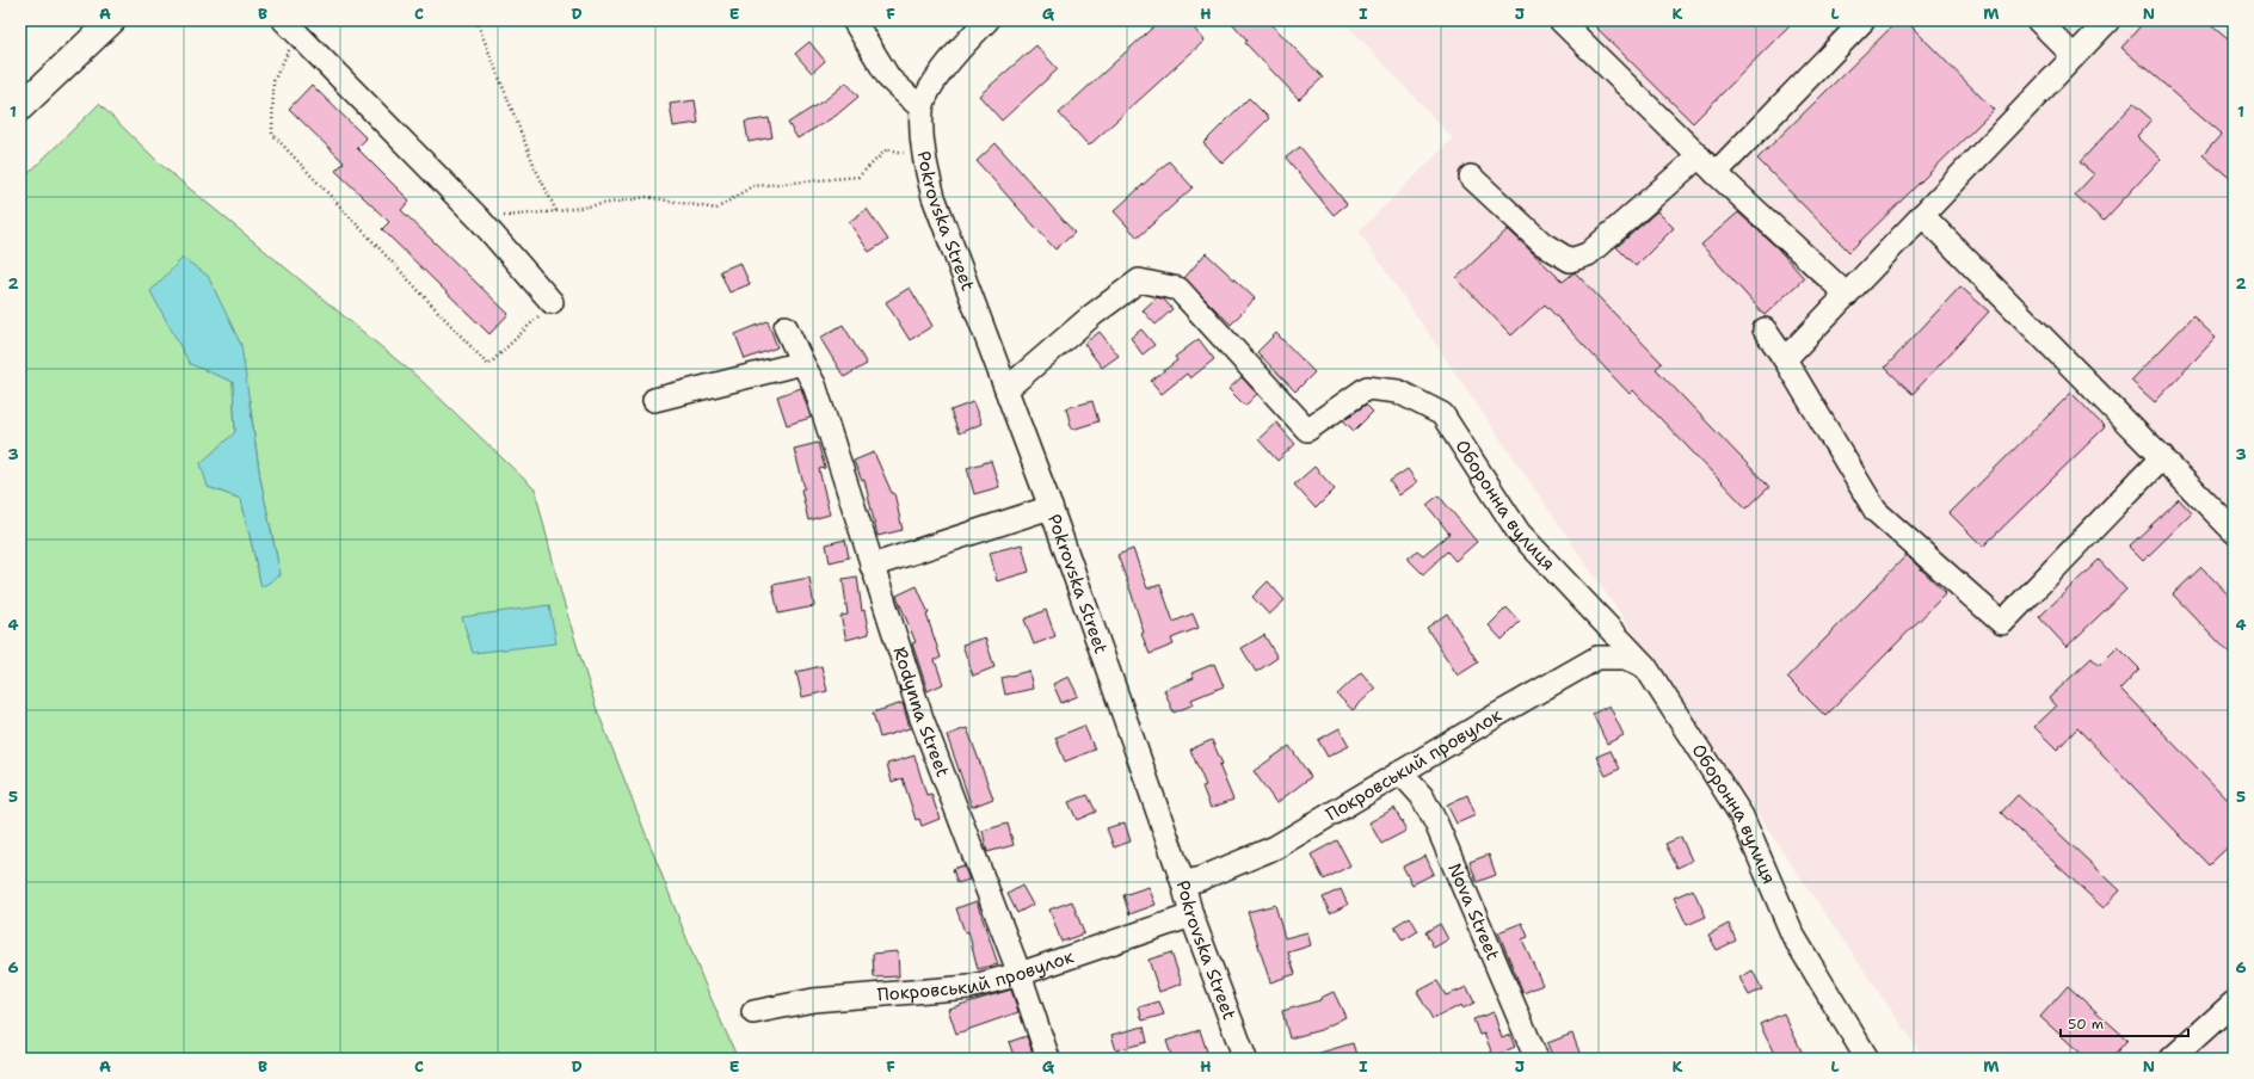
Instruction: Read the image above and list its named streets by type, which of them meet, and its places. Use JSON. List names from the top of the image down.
{
  "streets": {
    "street": [
      "Pokrovska Street",
      "Оборонна вулиця",
      "Rodynna Street",
      "Покровський провулок",
      "Nova Street"
    ]
  },
  "crossings": [
    ["Pokrovska Street", "Оборонна вулиця"],
    ["Pokrovska Street", "Покровський провулок"],
    ["Оборонна вулиця", "Покровський провулок"],
    ["Rodynna Street", "Покровський провулок"],
    ["Покровський провулок", "Nova Street"]
  ],
  "scale_bar": "50 m",
  "grid": {
    "columns": [
      "A",
      "B",
      "C",
      "D",
      "E",
      "F",
      "G",
      "H",
      "I",
      "J",
      "K",
      "L",
      "M",
      "N"
    ],
    "rows": [
      "1",
      "2",
      "3",
      "4",
      "5",
      "6"
    ]
  }
}
